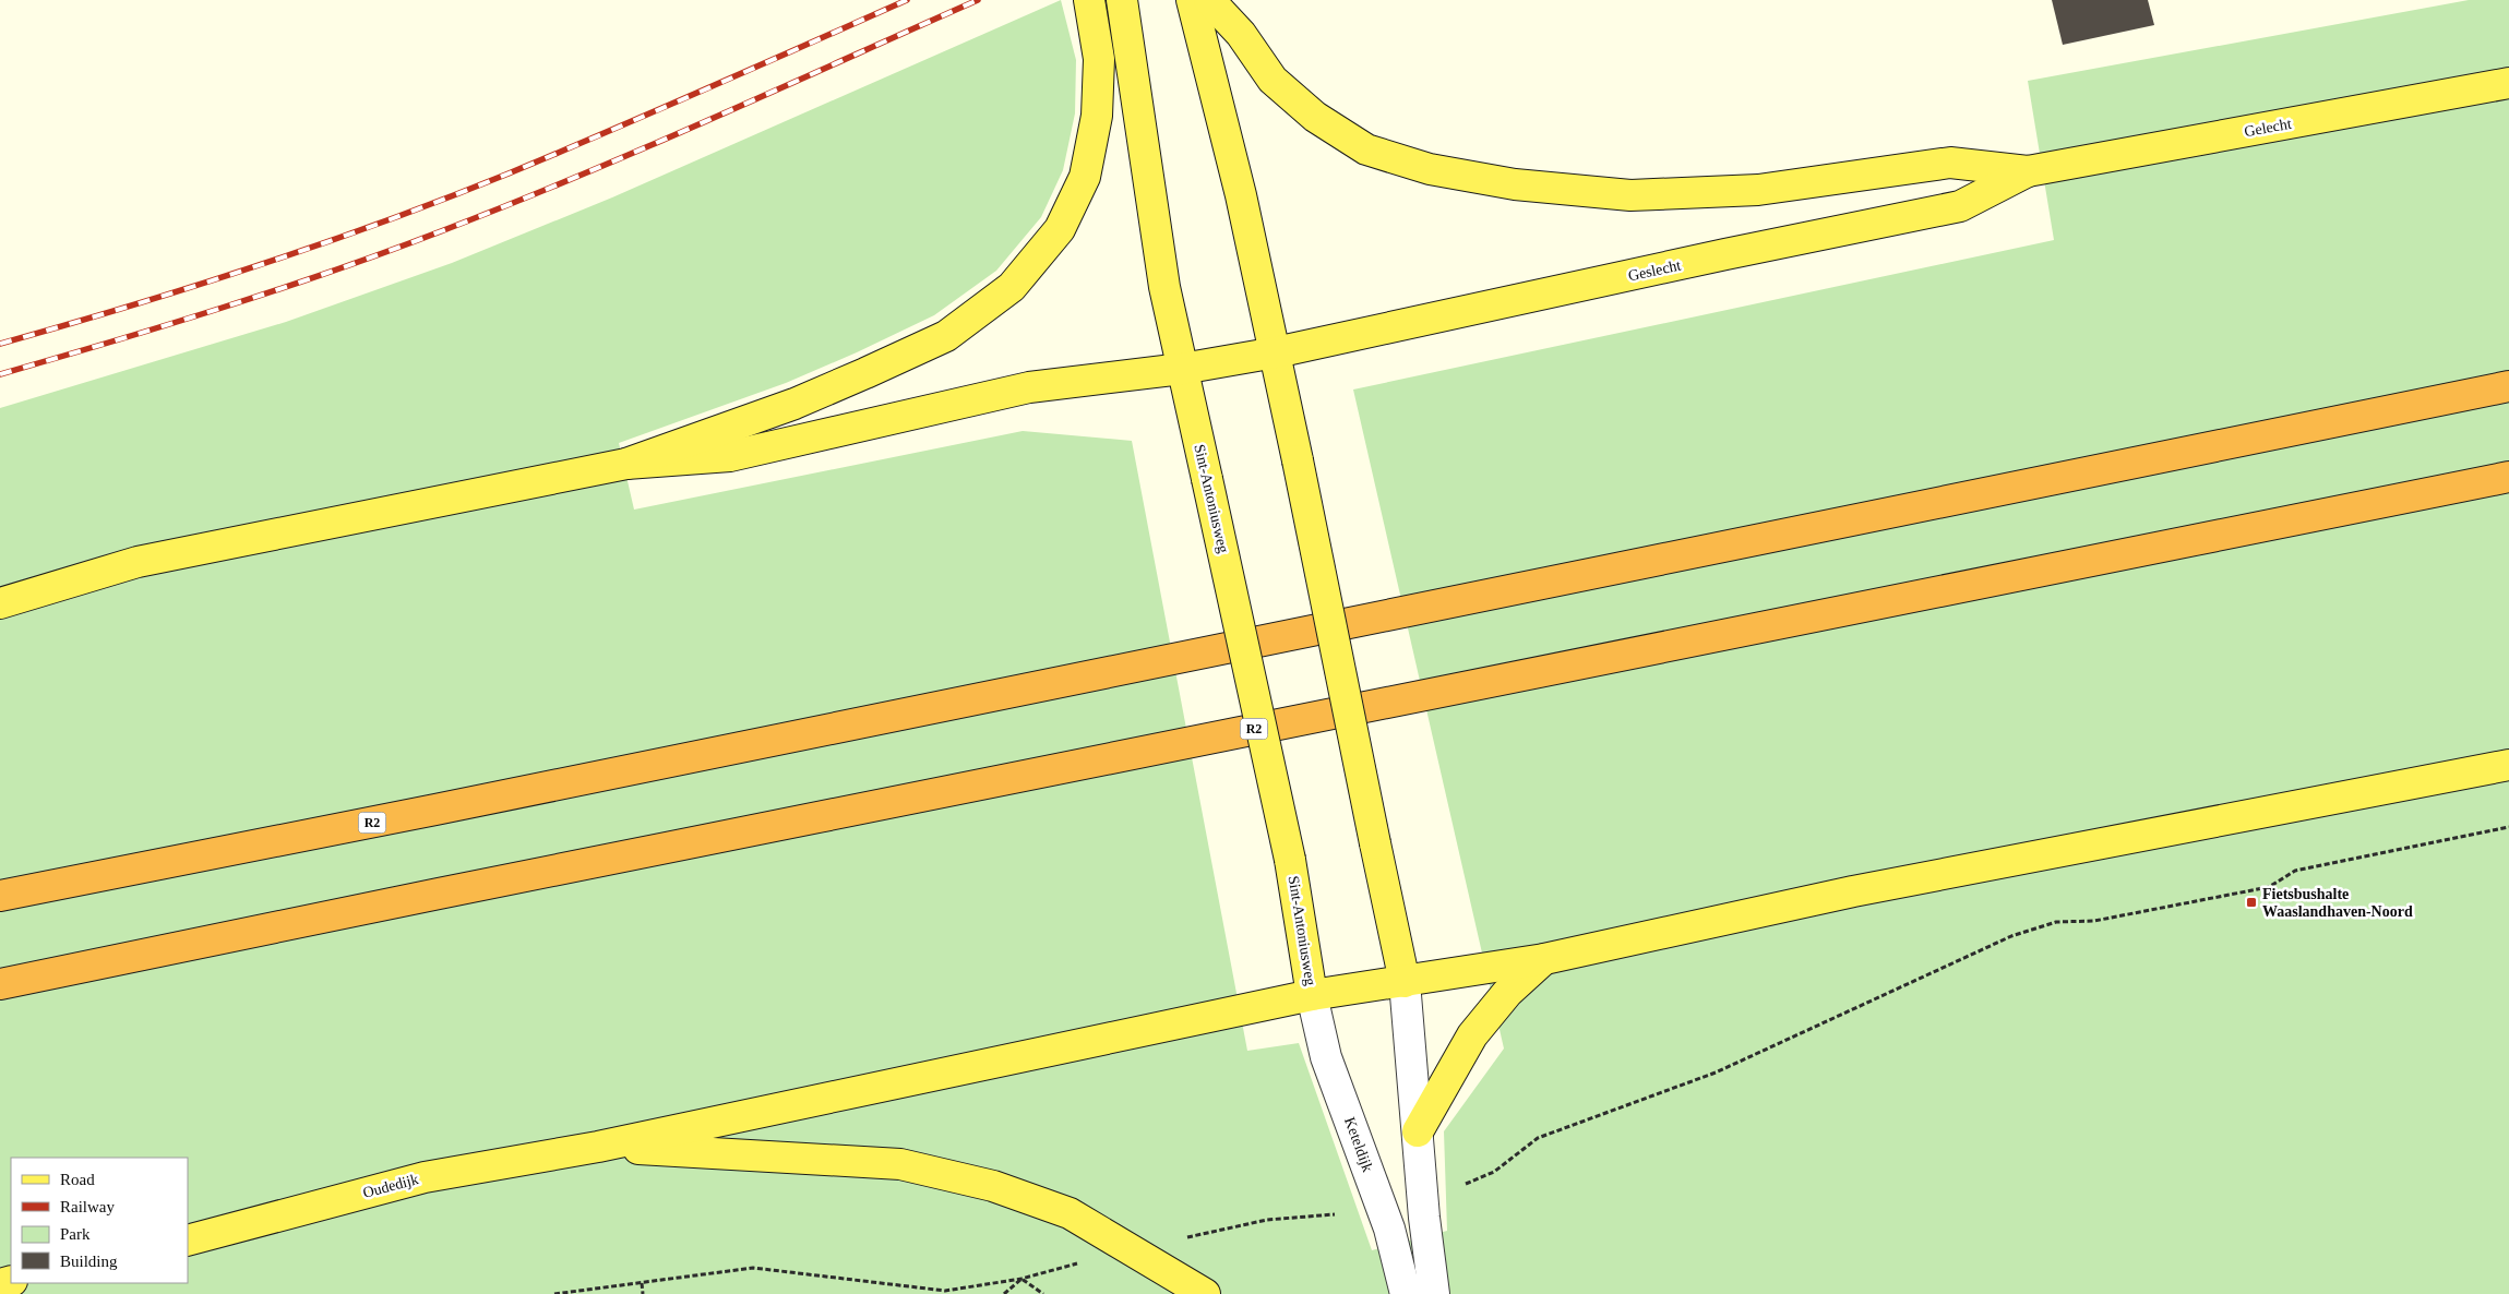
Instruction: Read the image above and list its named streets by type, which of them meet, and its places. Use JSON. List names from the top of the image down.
{
  "streets": {
    "highway": ["R2"],
    "main road": [
      "Gelecht",
      "Geslecht",
      "Sint-Antoniusweg",
      "Oudedijk"
    ],
    "street": ["Keteldijk"]
  },
  "crossings": [
    ["Gelecht", "Geslecht"],
    ["Geslecht", "Sint-Antoniusweg"],
    ["Sint-Antoniusweg", "Keteldijk"]
  ],
  "places": {
    "transit": ["Fietsbushalte Waaslandhaven-Noord"]
  },
  "legend": [
    "Road",
    "Railway",
    "Park",
    "Building"
  ]
}
